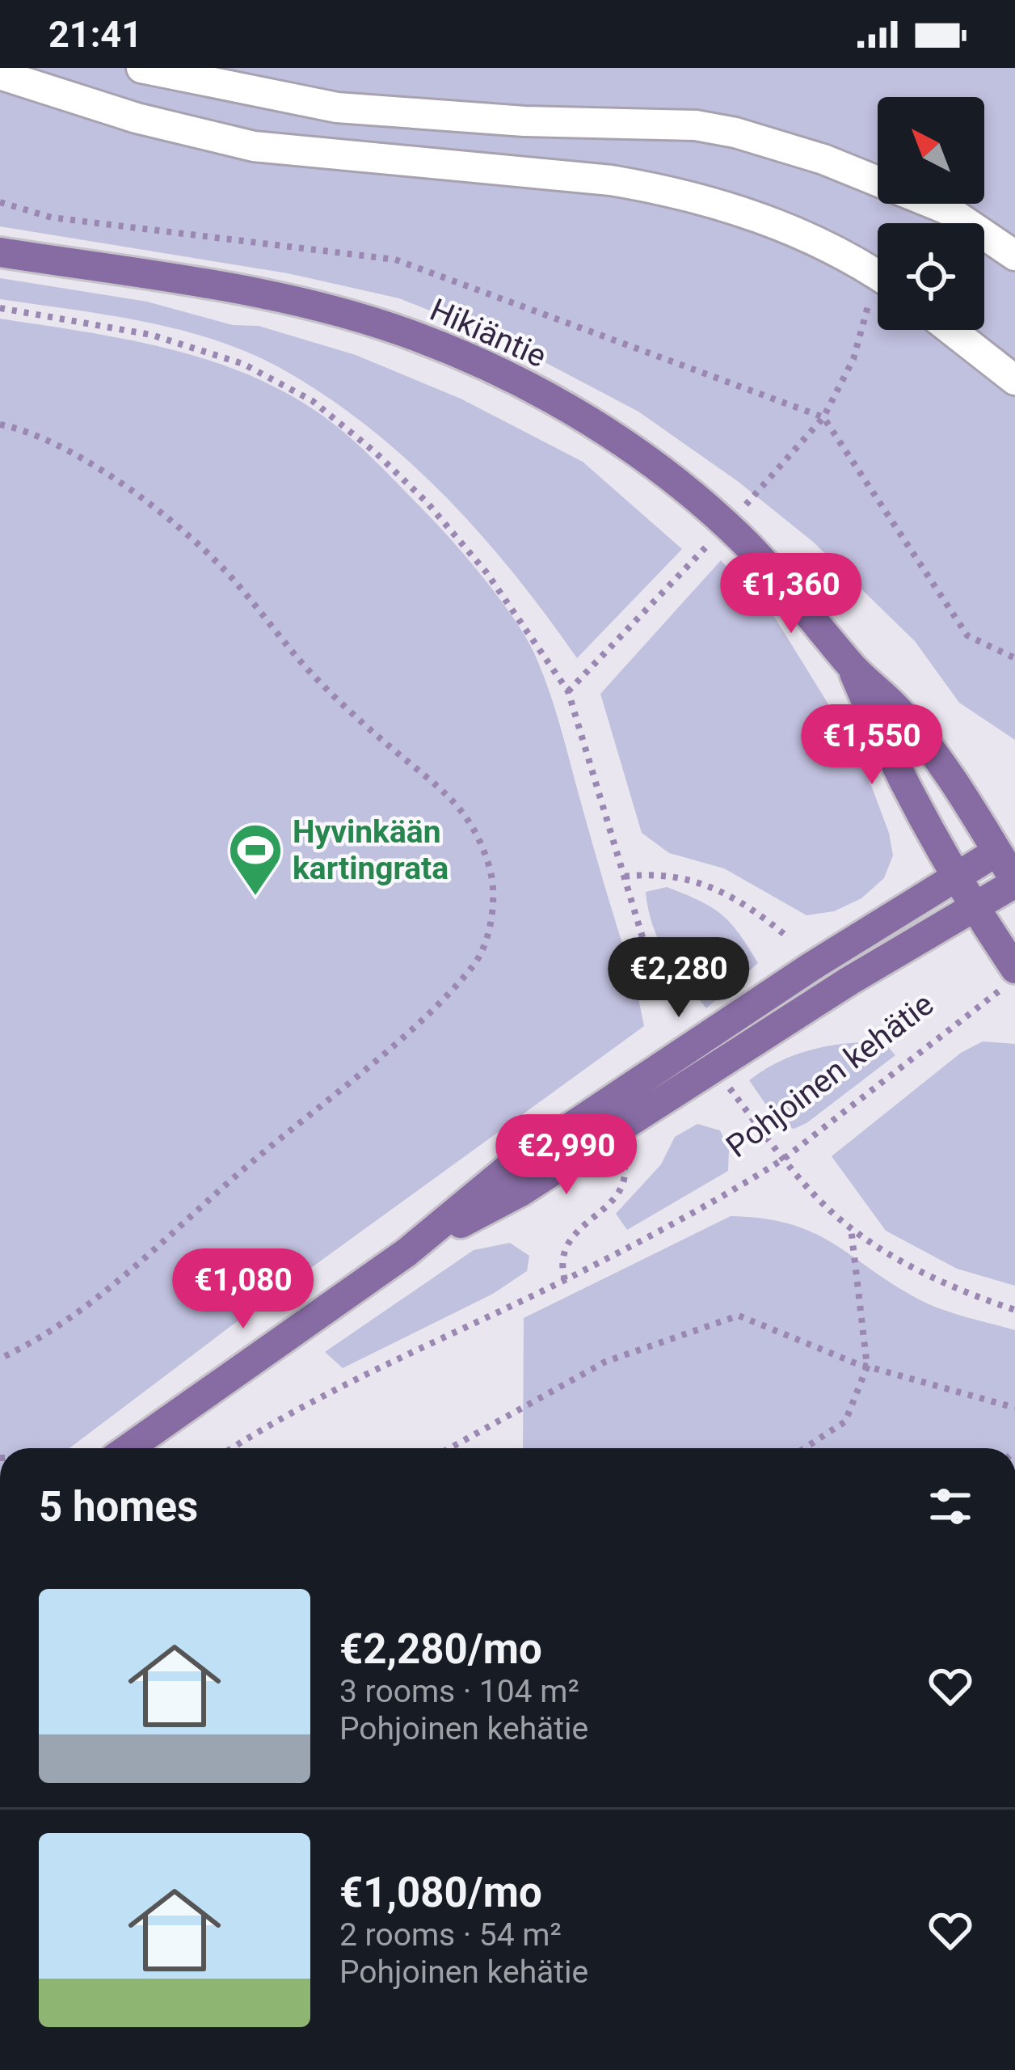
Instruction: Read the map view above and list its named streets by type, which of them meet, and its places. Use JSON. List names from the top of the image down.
{
  "streets": {
    "main road": ["Hikiäntie", "Pohjoinen kehätie"]
  },
  "crossings": [
    ["Hikiäntie", "Pohjoinen kehätie"]
  ],
  "places": {
    "sports": ["Hyvinkään kartingrata"]
  },
  "north": "top left",
  "page": {
    "status": "21:41",
    "price": [
      "€1,360",
      "€1,550",
      "€2,280",
      "€2,990",
      "€1,080"
    ],
    "heading": "5 homes",
    "list": [
      {
        "name": "€2,280/mo",
        "note": "3 rooms · 104 m² · Pohjoinen kehätie"
      },
      {
        "name": "€1,080/mo",
        "note": "2 rooms · 54 m² · Pohjoinen kehätie"
      }
    ]
  }
}
